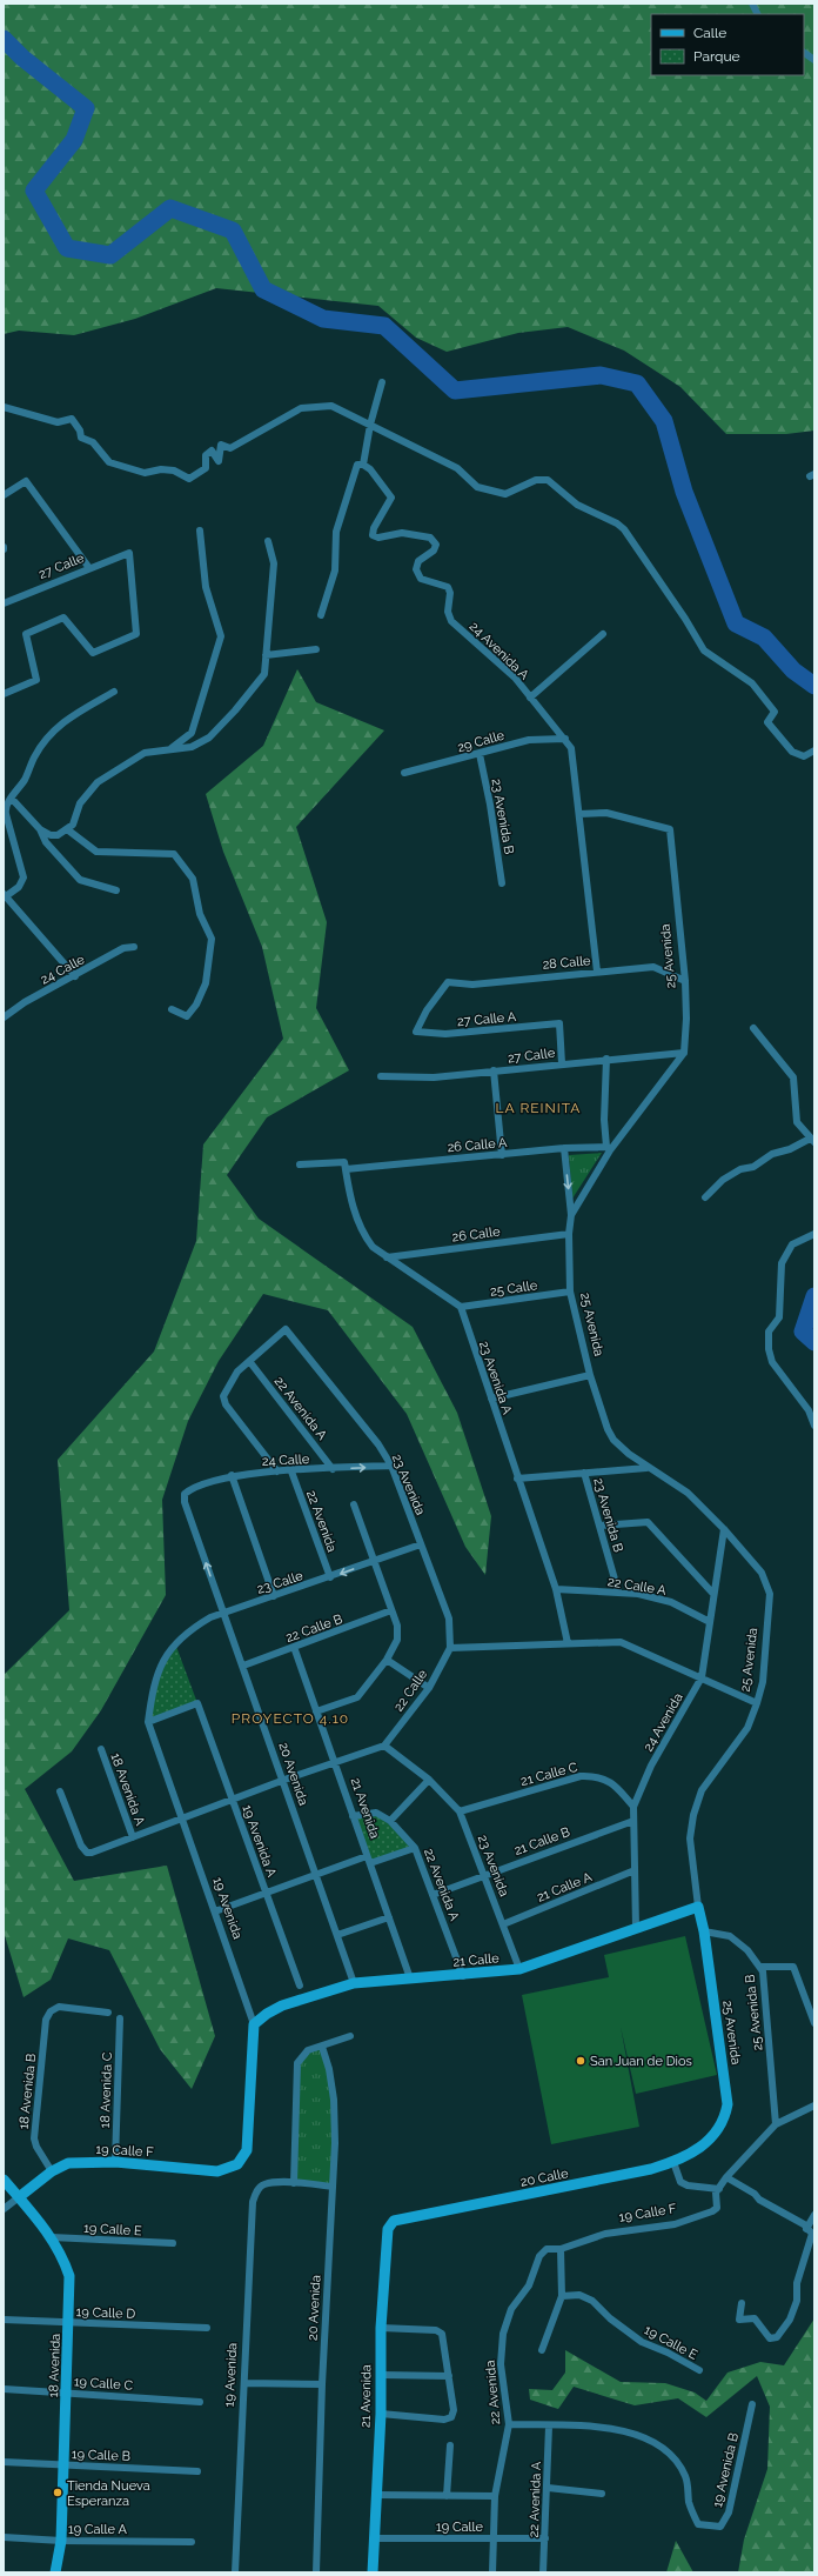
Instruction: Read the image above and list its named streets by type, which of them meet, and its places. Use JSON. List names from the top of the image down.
{
  "streets": {
    "street": [
      "27 Calle",
      "24 Avenida A",
      "29 Calle",
      "23 Avenida B",
      "25 Avenida",
      "28 Calle",
      "24 Calle",
      "27 Calle A",
      "26 Calle A",
      "26 Calle",
      "25 Calle",
      "23 Avenida A",
      "22 Avenida A",
      "23 Avenida",
      "22 Avenida",
      "23 Calle",
      "22 Calle A",
      "22 Calle B",
      "22 Calle",
      "24 Avenida",
      "20 Avenida",
      "21 Calle C",
      "18 Avenida A",
      "21 Avenida",
      "19 Avenida A",
      "21 Calle B",
      "21 Calle A",
      "19 Avenida",
      "21 Calle",
      "25 Avenida B",
      "18 Avenida C",
      "18 Avenida B",
      "19 Calle F",
      "20 Calle",
      "19 Calle E",
      "19 Calle D",
      "18 Avenida",
      "19 Calle C",
      "19 Calle B",
      "19 Avenida B",
      "19 Calle",
      "19 Calle A"
    ]
  },
  "crossings": [
    ["27 Calle", "25 Avenida"],
    ["27 Calle", "27 Calle A"],
    ["24 Avenida A", "29 Calle"],
    ["24 Avenida A", "25 Avenida"],
    ["24 Avenida A", "28 Calle"],
    ["29 Calle", "23 Avenida B"],
    ["23 Avenida B", "22 Calle A"],
    ["25 Avenida", "28 Calle"],
    ["25 Avenida", "26 Calle A"],
    ["25 Avenida", "26 Calle"],
    ["25 Avenida", "25 Calle"],
    ["25 Avenida", "24 Avenida"],
    ["25 Avenida", "21 Calle"],
    ["25 Avenida", "25 Avenida B"],
    ["25 Avenida", "20 Calle"],
    ["28 Calle", "27 Calle A"],
    ["24 Calle", "22 Avenida A"],
    ["24 Calle", "23 Avenida"],
    ["24 Calle", "22 Avenida"],
    ["24 Calle", "20 Avenida"],
    ["25 Calle", "23 Avenida A"],
    ["23 Avenida A", "22 Calle A"],
    ["22 Avenida A", "23 Avenida"],
    ["22 Avenida A", "21 Avenida"],
    ["22 Avenida A", "21 Calle B"],
    ["22 Avenida A", "21 Calle"],
    ["22 Avenida A", "19 Avenida B"],
    ["22 Avenida A", "19 Calle"],
    ["23 Avenida", "23 Calle"],
    ["23 Avenida", "22 Calle"],
    ["23 Avenida", "21 Calle C"],
    ["23 Avenida", "21 Calle B"],
    ["23 Avenida", "21 Calle A"],
    ["23 Avenida", "21 Calle"],
    ["22 Avenida", "23 Calle"],
    ["22 Avenida", "19 Calle F"],
    ["22 Avenida", "19 Avenida B"],
    ["22 Avenida", "19 Calle"],
    ["23 Calle", "20 Avenida"],
    ["23 Calle", "19 Avenida"],
    ["22 Calle A", "24 Avenida"],
    ["22 Calle B", "20 Avenida"],
    ["22 Calle B", "21 Avenida"],
    ["24 Avenida", "21 Calle C"],
    ["24 Avenida", "21 Calle B"],
    ["24 Avenida", "21 Calle A"],
    ["24 Avenida", "21 Calle"],
    ["20 Avenida", "21 Calle"],
    ["21 Avenida", "21 Calle"],
    ["21 Avenida", "20 Calle"],
    ["21 Avenida", "19 Calle"],
    ["19 Avenida A", "19 Avenida"],
    ["19 Avenida", "21 Calle"],
    ["19 Avenida", "19 Calle F"],
    ["25 Avenida B", "19 Calle F"],
    ["18 Avenida C", "19 Calle F"],
    ["18 Avenida B", "19 Calle F"],
    ["19 Calle F", "18 Avenida"],
    ["19 Calle E", "18 Avenida"],
    ["19 Calle D", "18 Avenida"],
    ["18 Avenida", "19 Calle C"],
    ["18 Avenida", "19 Calle B"],
    ["18 Avenida", "19 Calle A"]
  ],
  "districts": ["LA REINITA", "PROYECTO 4.10"],
  "places": ["San Juan de Dios", "Tienda Nueva Esperanza"],
  "legend": ["Calle", "Parque"]
}
